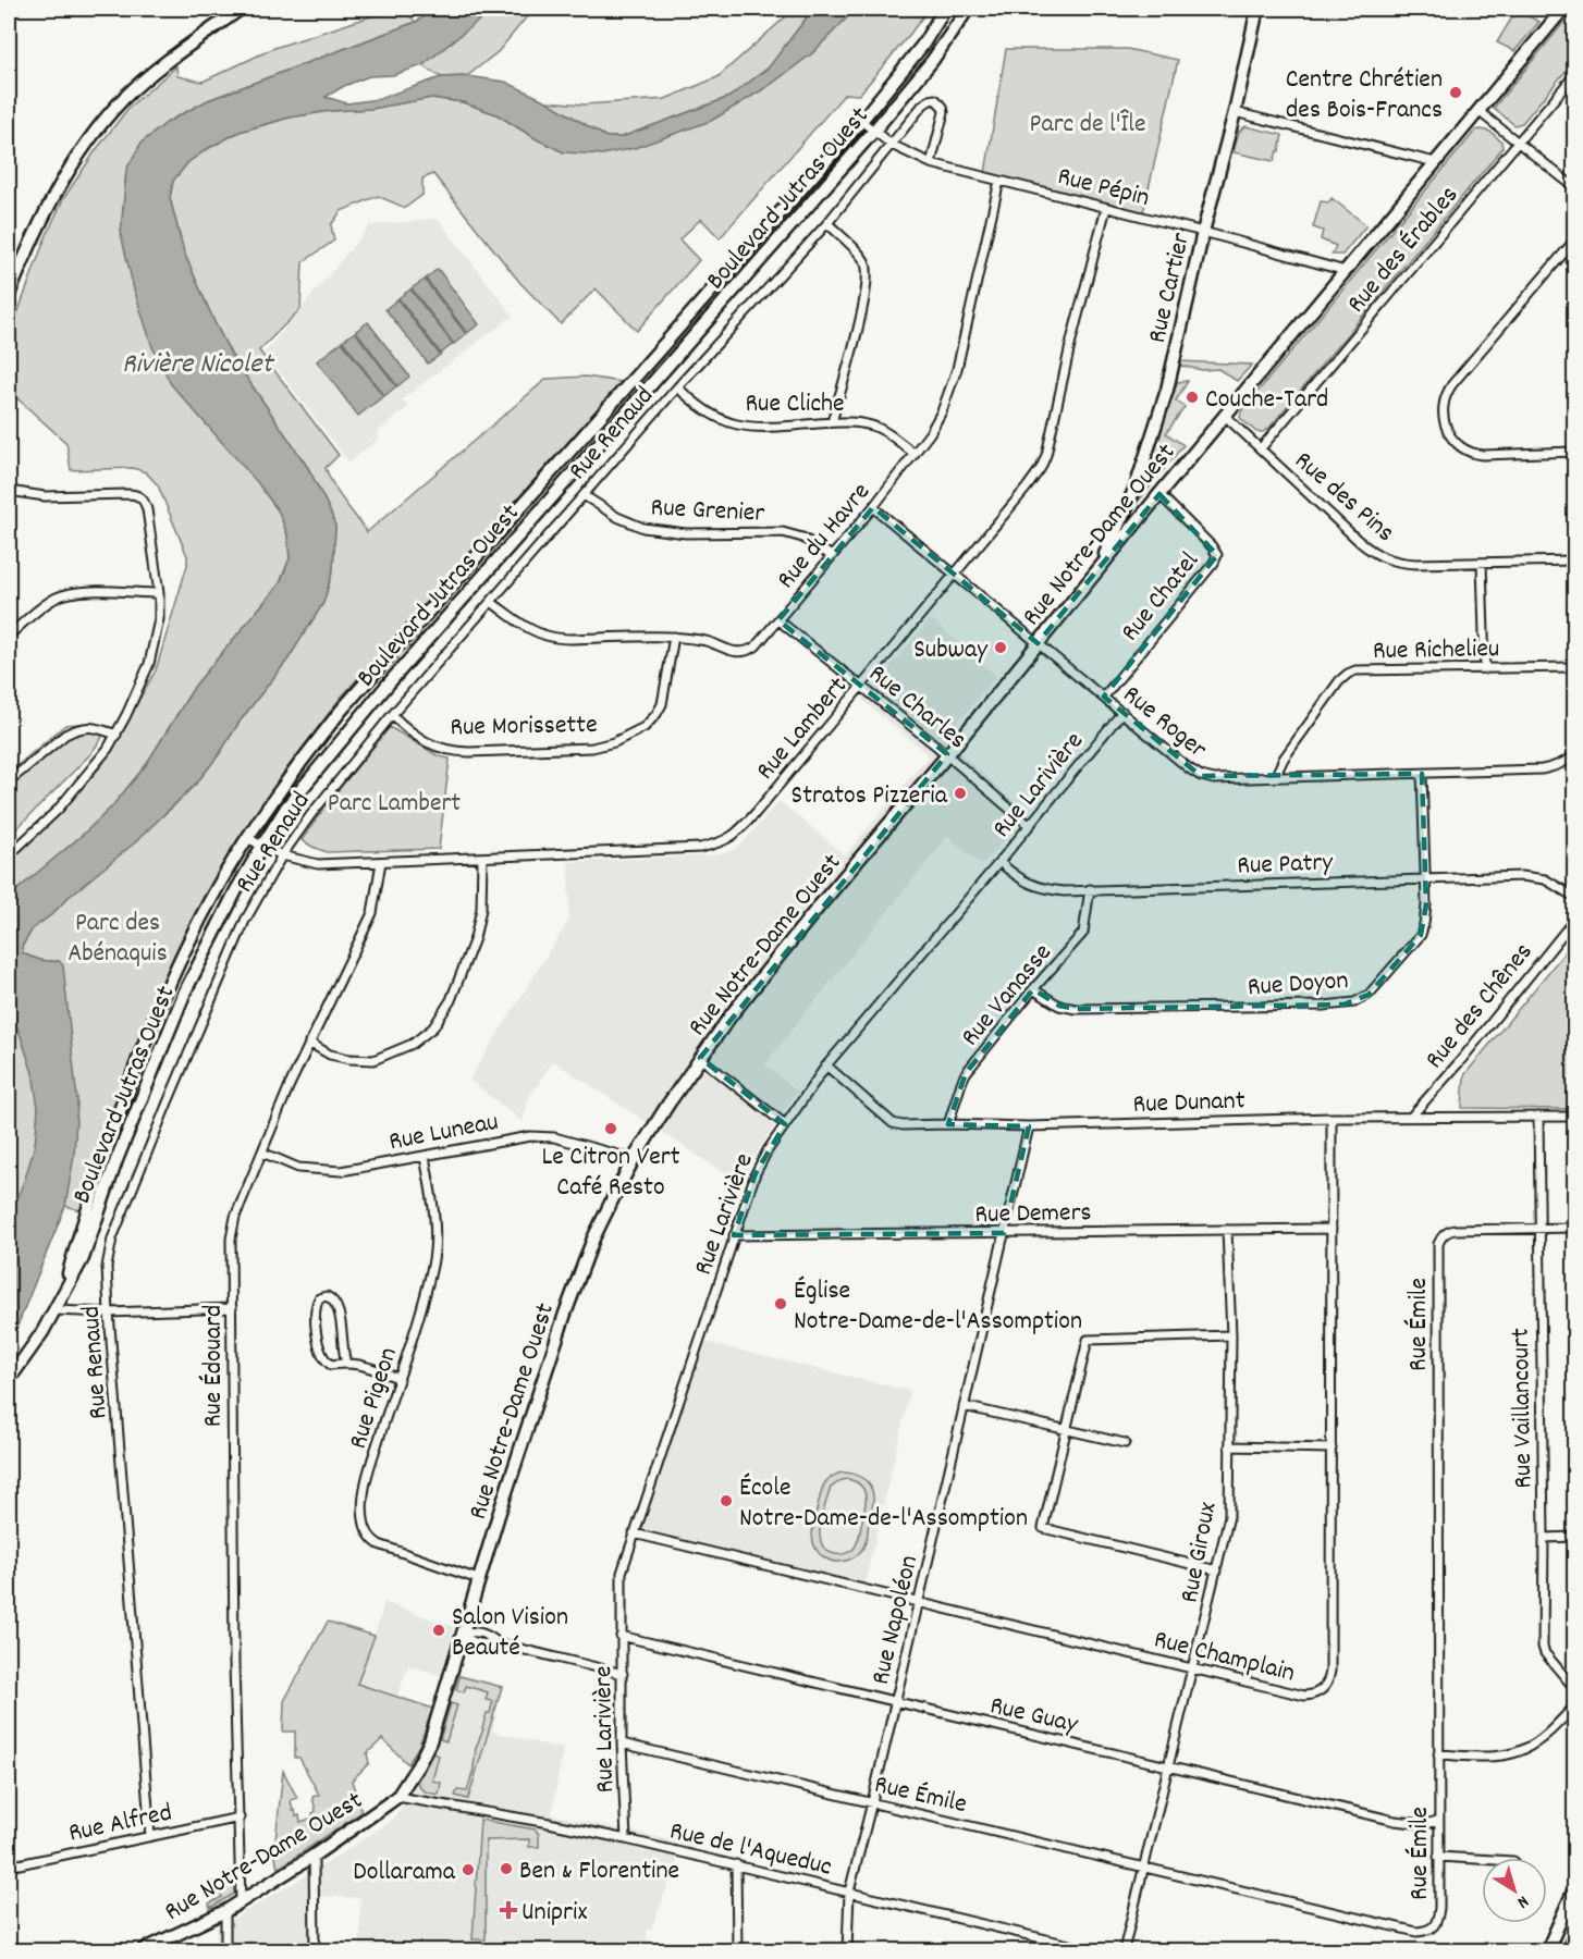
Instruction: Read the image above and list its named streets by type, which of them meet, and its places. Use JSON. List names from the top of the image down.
{
  "streets": {
    "street": [
      "Rue Pépin",
      "Boulevard Jutras Ouest",
      "Rue des Érables",
      "Rue Cartier",
      "Rue Cliche",
      "Rue Renaud",
      "Rue des Pins",
      "Rue Grenier",
      "Rue Notre-Dame Ouest",
      "Rue du Havre",
      "Rue Chatel",
      "Rue Richelieu",
      "Rue Charles",
      "Rue Roger",
      "Rue Morissette",
      "Rue Lambert",
      "Rue Larivière",
      "Rue Patry",
      "Rue Doyon",
      "Rue Vanasse",
      "Rue des Chênes",
      "Rue Dunant",
      "Rue Luneau",
      "Rue Demers",
      "Rue Émile",
      "Rue Édouard",
      "Rue Pigeon",
      "Rue Vaillancourt",
      "Rue Giroux",
      "Rue Napoléon",
      "Rue Champlain",
      "Rue Guay",
      "Rue Alfred",
      "Rue de l'Aqueduc"
    ]
  },
  "crossings": [
    ["Rue Pépin", "Boulevard Jutras Ouest"],
    ["Rue Pépin", "Rue Cartier"],
    ["Rue Pépin", "Rue Renaud"],
    ["Rue Pépin", "Rue Notre-Dame Ouest"],
    ["Rue Pépin", "Rue du Havre"],
    ["Rue Pépin", "Rue Lambert"],
    ["Boulevard Jutras Ouest", "Rue Lambert"],
    ["Rue des Érables", "Rue des Pins"],
    ["Rue Cartier", "Rue Notre-Dame Ouest"],
    ["Rue Cliche", "Rue Renaud"],
    ["Rue Cliche", "Rue du Havre"],
    ["Rue Renaud", "Rue Grenier"],
    ["Rue Renaud", "Rue du Havre"],
    ["Rue Renaud", "Rue Morissette"],
    ["Rue Renaud", "Rue Lambert"],
    ["Rue Renaud", "Rue Alfred"],
    ["Rue des Pins", "Rue Notre-Dame Ouest"],
    ["Rue Grenier", "Rue du Havre"],
    ["Rue Notre-Dame Ouest", "Rue Chatel"],
    ["Rue Notre-Dame Ouest", "Rue Charles"],
    ["Rue Notre-Dame Ouest", "Rue Roger"],
    ["Rue Notre-Dame Ouest", "Rue Luneau"],
    ["Rue Notre-Dame Ouest", "Rue Édouard"],
    ["Rue Notre-Dame Ouest", "Rue Pigeon"],
    ["Rue Notre-Dame Ouest", "Rue de l'Aqueduc"],
    ["Rue du Havre", "Rue Charles"],
    ["Rue du Havre", "Rue Roger"],
    ["Rue du Havre", "Rue Morissette"],
    ["Rue Chatel", "Rue Roger"],
    ["Rue Richelieu", "Rue Roger"],
    ["Rue Charles", "Rue Lambert"],
    ["Rue Charles", "Rue Larivière"],
    ["Rue Roger", "Rue Lambert"],
    ["Rue Roger", "Rue Larivière"],
    ["Rue Roger", "Rue Doyon"],
    ["Rue Lambert", "Rue Édouard"],
    ["Rue Larivière", "Rue Patry"],
    ["Rue Larivière", "Rue Dunant"],
    ["Rue Larivière", "Rue Demers"],
    ["Rue Larivière", "Rue Émile"],
    ["Rue Larivière", "Rue Champlain"],
    ["Rue Larivière", "Rue Guay"],
    ["Rue Larivière", "Rue de l'Aqueduc"],
    ["Rue Patry", "Rue Doyon"],
    ["Rue Patry", "Rue Vanasse"],
    ["Rue Doyon", "Rue Vanasse"],
    ["Rue Vanasse", "Rue Dunant"],
    ["Rue des Chênes", "Rue Dunant"],
    ["Rue Dunant", "Rue Vaillancourt"],
    ["Rue Dunant", "Rue Napoléon"],
    ["Rue Dunant", "Rue Champlain"],
    ["Rue Luneau", "Rue Édouard"],
    ["Rue Luneau", "Rue Pigeon"],
    ["Rue Demers", "Rue Giroux"],
    ["Rue Demers", "Rue Napoléon"],
    ["Rue Demers", "Rue Champlain"],
    ["Rue Émile", "Rue Vaillancourt"],
    ["Rue Émile", "Rue Giroux"],
    ["Rue Émile", "Rue Napoléon"],
    ["Rue Émile", "Rue Guay"],
    ["Rue Édouard", "Rue Alfred"],
    ["Rue Giroux", "Rue Champlain"],
    ["Rue Giroux", "Rue Guay"],
    ["Rue Napoléon", "Rue Champlain"],
    ["Rue Napoléon", "Rue Guay"],
    ["Rue Napoléon", "Rue de l'Aqueduc"]
  ],
  "water": ["Rivière Nicolet"],
  "parks": ["Parc de l'Île", "Parc Lambert", "Parc des Abénaquis"],
  "places": {
    "other": [
      "Centre Chrétien des Bois-Francs",
      "Couche-Tard",
      "Subway",
      "Stratos Pizzeria",
      "Le Citron Vert Café Resto",
      "Église Notre-Dame-de-l'Assomption",
      "École Notre-Dame-de-l'Assomption",
      "Salon Vision Beauté",
      "Ben & Florentine",
      "Dollarama"
    ],
    "health": ["Uniprix"]
  },
  "north": "bottom right"
}
